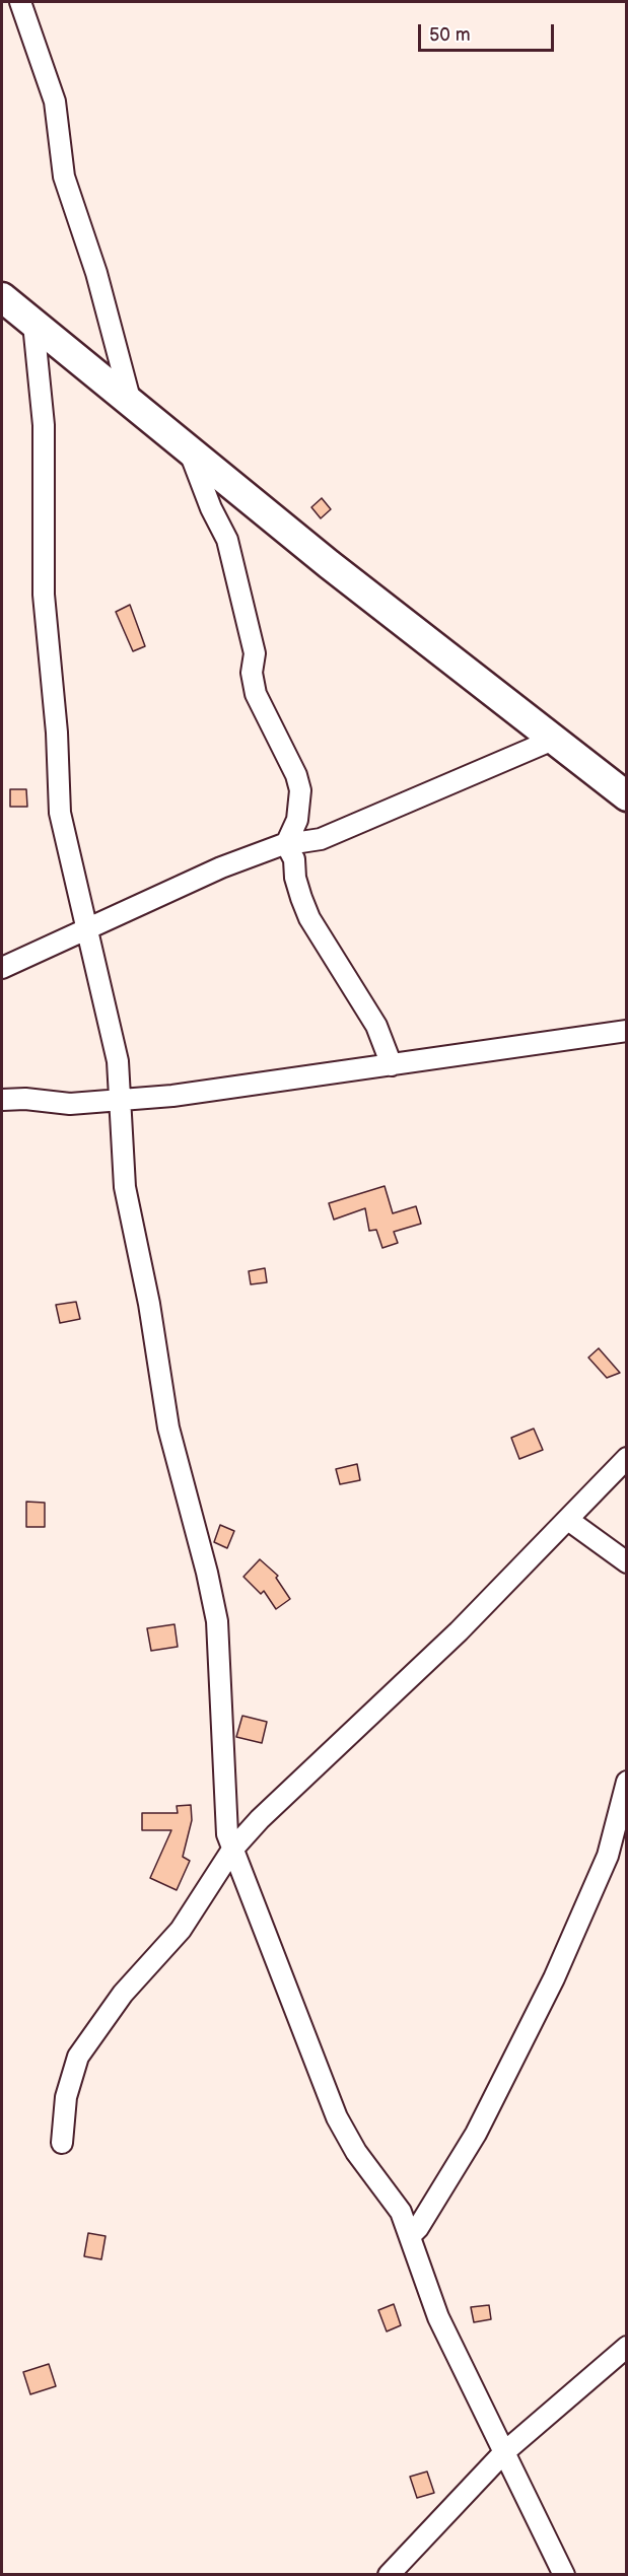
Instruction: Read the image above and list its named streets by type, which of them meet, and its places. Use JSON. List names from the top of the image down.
{
  "scale_bar": "50 m"
}
